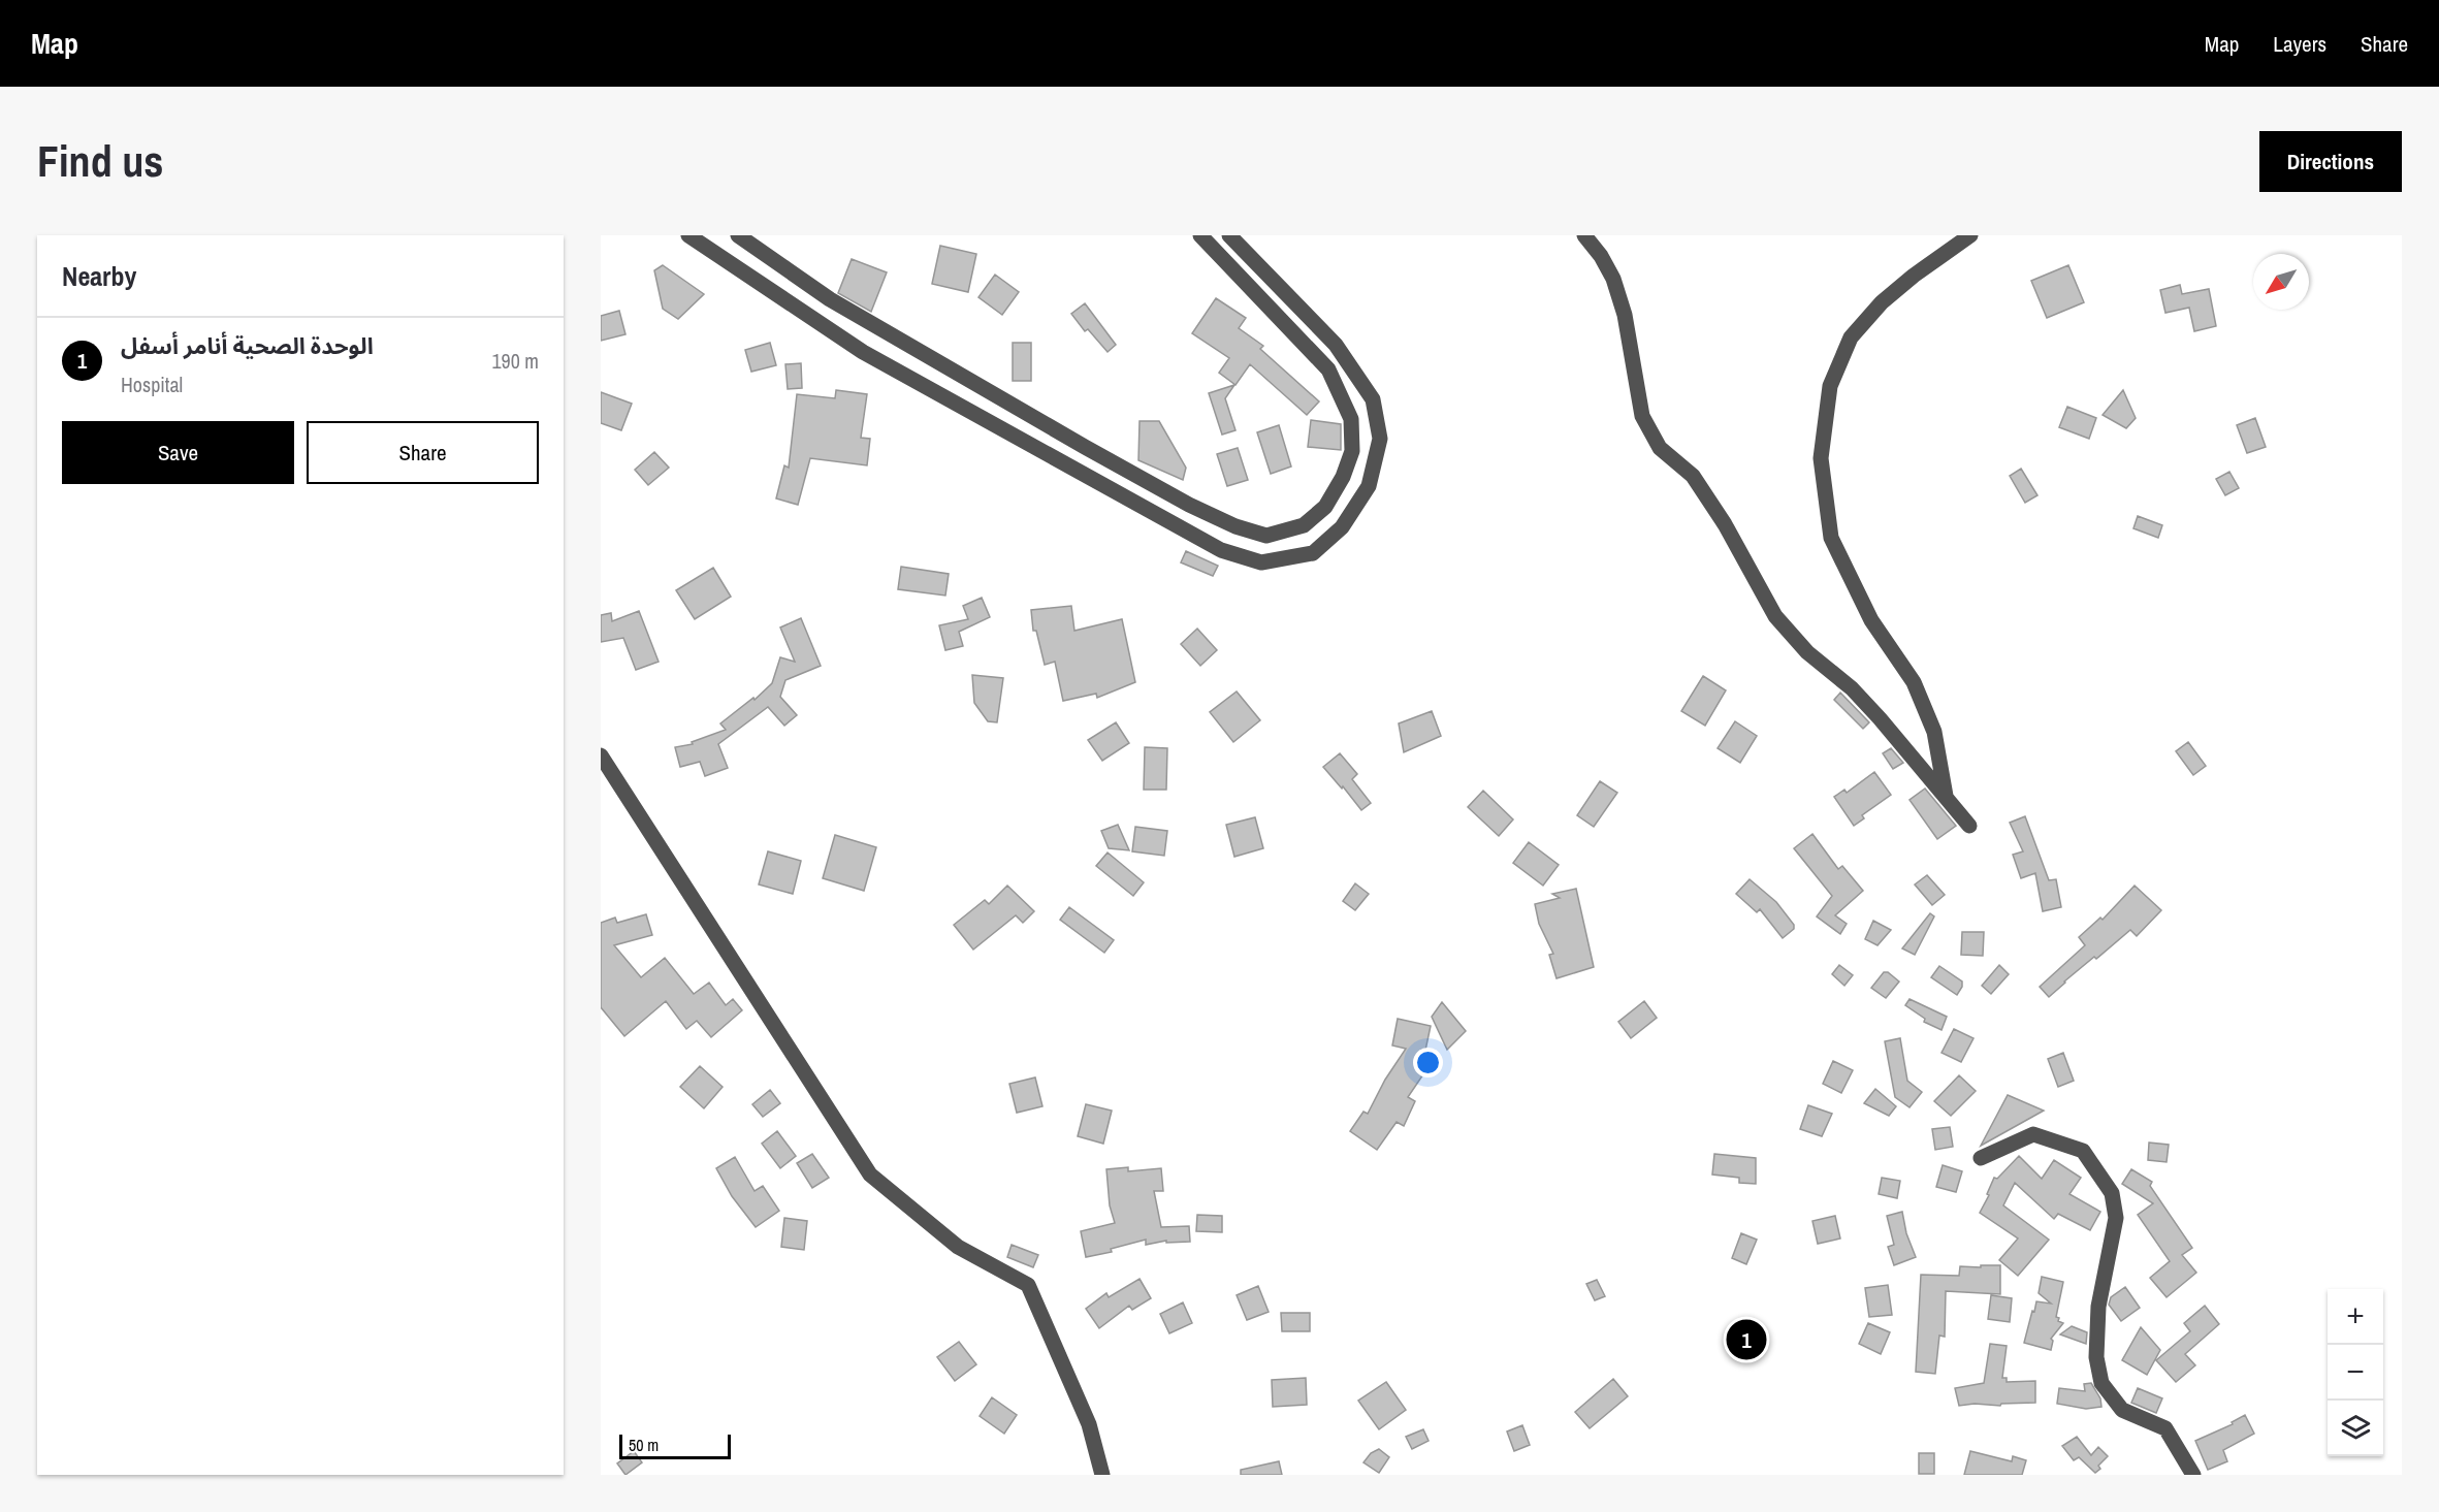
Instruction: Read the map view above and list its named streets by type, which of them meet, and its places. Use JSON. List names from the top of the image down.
{
  "scale_bar": "50 m",
  "north": "bottom left",
  "page": {
    "header": "Map",
    "nav": ["Map", "Layers", "Share"],
    "buttons": [
      "Directions",
      ["Save", "Share"]
    ],
    "title": "Find us",
    "heading": "Nearby",
    "list": [
      {
        "mark": "1",
        "name": "الوحدة الصحية أنامر أسفل",
        "note": "Hospital",
        "value": "190 m"
      }
    ],
    "map_buttons": ["+", "−"],
    "pins": "1",
    "scale": "50 m"
  }
}
